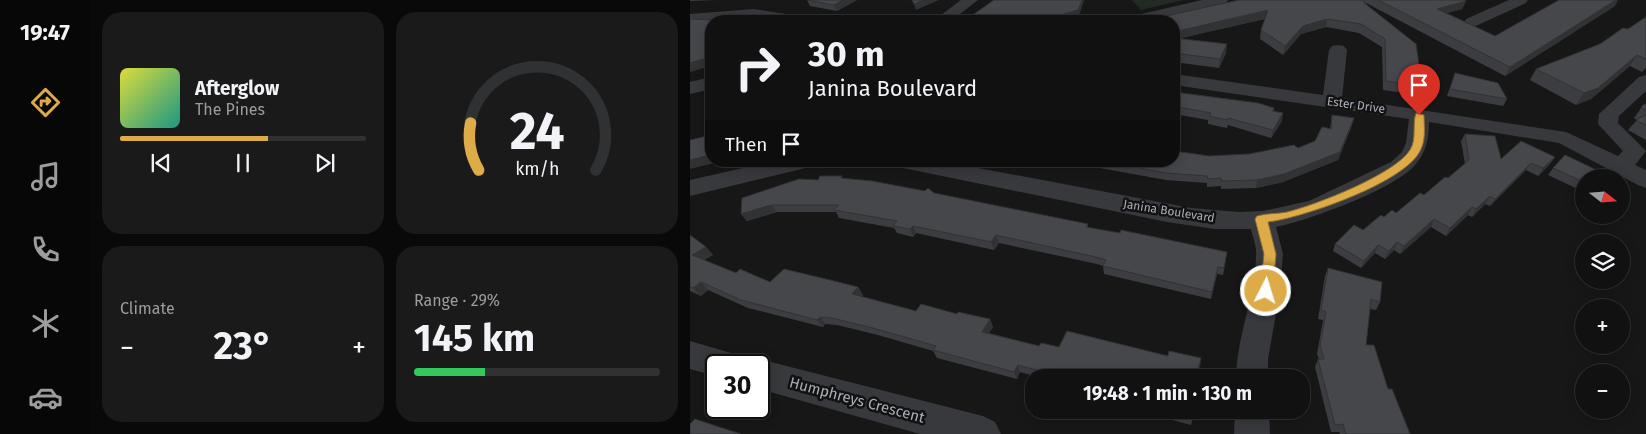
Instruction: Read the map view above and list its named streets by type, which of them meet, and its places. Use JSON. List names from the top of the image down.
{
  "streets": {
    "street": ["Ester Drive", "Janina Boulevard", "Humphreys Crescent"]
  },
  "crossings": [
    ["Ester Drive", "Janina Boulevard"]
  ],
  "north": "right",
  "page": {
    "tabs": "19:47",
    "turn": ["30 m", "Janina Boulevard"],
    "song": ["Afterglow", "The Pines"],
    "then": "Then",
    "map_buttons": ["+", "−"],
    "tile": [
      "Climate",
      ["Range · 29%", "145 km"]
    ],
    "heat": ["−", "23°", "+"],
    "limit": "30",
    "trip": "19:48 · 1 min · 130 m",
    "gauge": ["24", "km/h"]
  }
}
